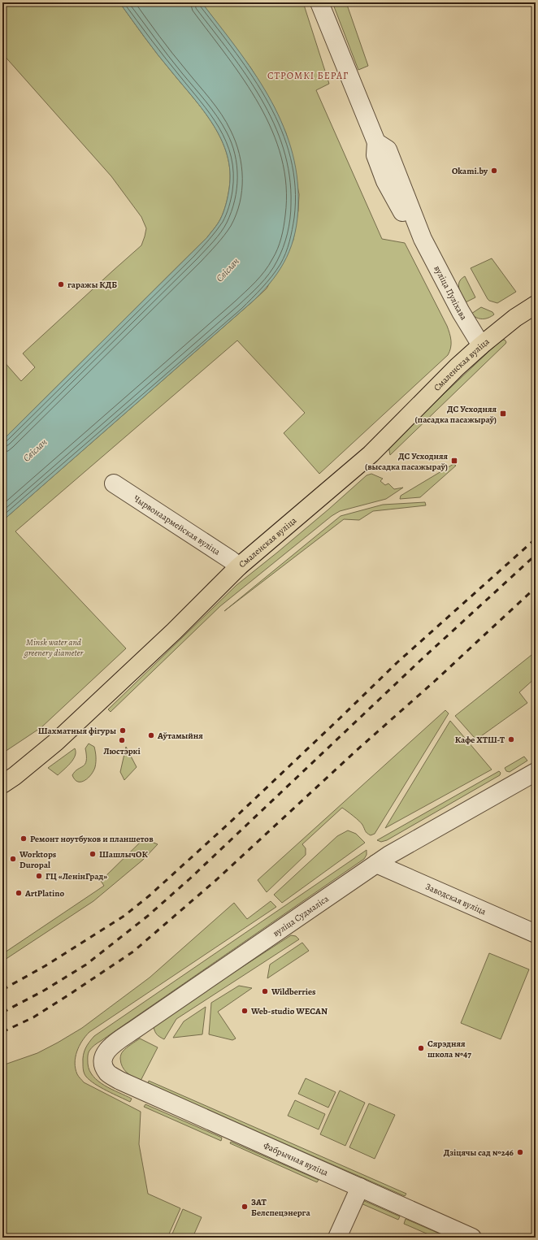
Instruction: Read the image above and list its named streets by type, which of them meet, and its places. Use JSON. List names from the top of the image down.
{
  "streets": {
    "main road": ["Смаленская вуліца"],
    "street": [
      "вуліца Пуліхава",
      "Чырвонаармейская вуліца",
      "Заводская вуліца",
      "вуліца Судмаліса",
      "Фабрычная вуліца"
    ]
  },
  "crossings": [
    ["вуліца Пуліхава", "Смаленская вуліца"],
    ["Смаленская вуліца", "Чырвонаармейская вуліца"],
    ["Заводская вуліца", "вуліца Судмаліса"],
    ["вуліца Судмаліса", "Фабрычная вуліца"]
  ],
  "districts": ["СТРОМКІ БЕРАГ"],
  "water": ["Свіслач"],
  "parks": ["Minsk water and greenery diameter"],
  "places": {
    "other": [
      "Okami.by",
      "гаражы КДБ",
      "Шахматныя фігуры",
      "Аўтамыйня",
      "Кафе ХТШ-Т",
      "Люстэркі",
      "Ремонт ноутбуков и планшетов",
      "ШашлычОК",
      "Worktops Duropal",
      "ГЦ «ЛенінГрад»",
      "ArtPlatino",
      "Wildberries",
      "Web-studio WECAN",
      "Сярэдняя школа №47",
      "Дзіцячы сад №246",
      "ЗАТ Белспецэнерга"
    ],
    "transit": ["ДС Усходняя (пасадка пасажыраў)", "ДС Усходняя (высадка пасажыраў)"]
  }
}
